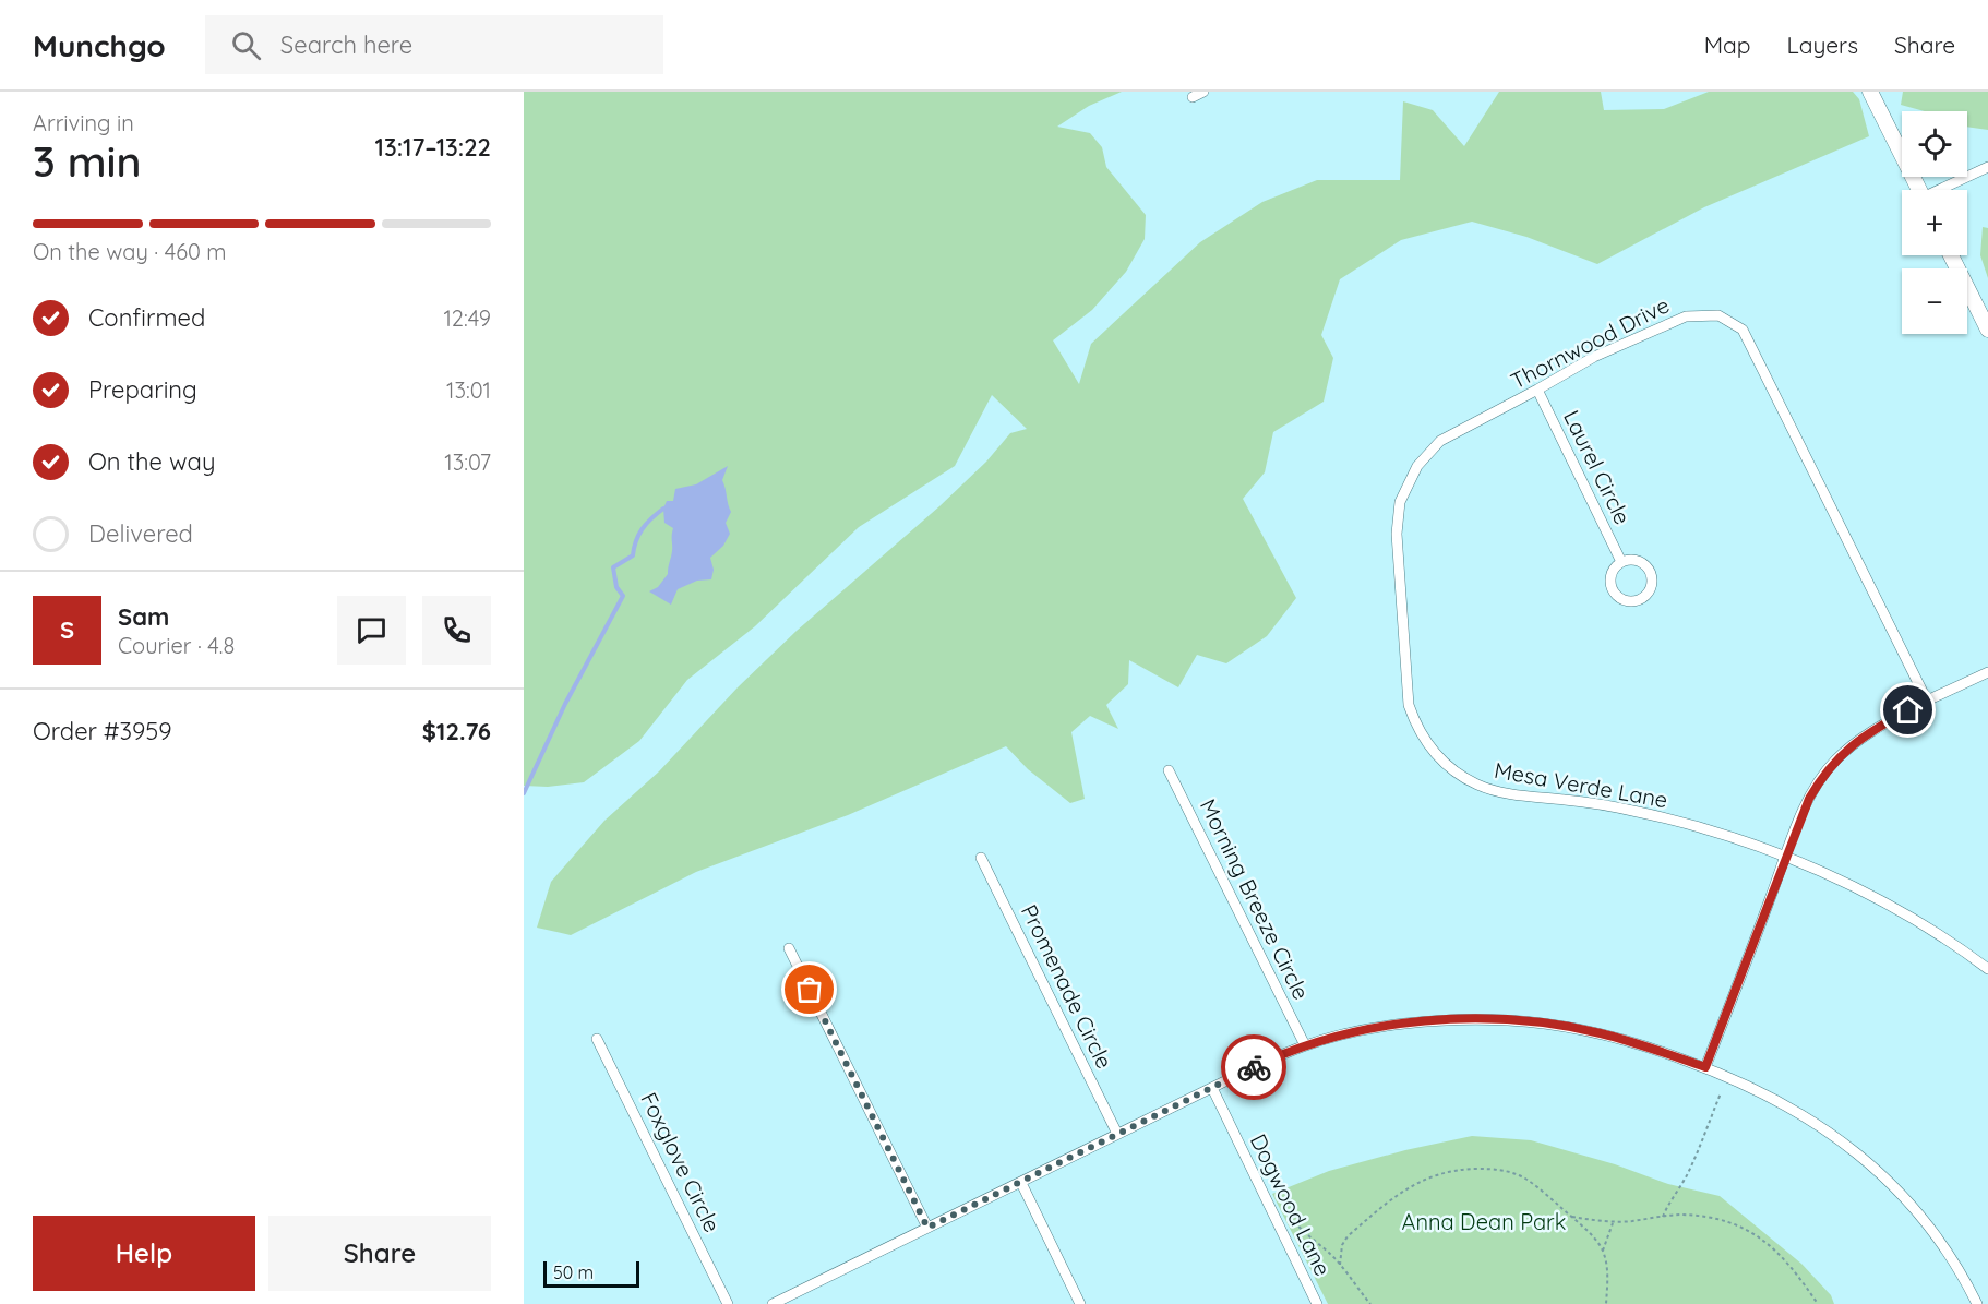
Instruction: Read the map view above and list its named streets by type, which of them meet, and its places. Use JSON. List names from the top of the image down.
{
  "streets": {
    "street": [
      "Thornwood Drive",
      "Laurel Circle",
      "Mesa Verde Lane",
      "Morning Breeze Circle",
      "Promenade Circle",
      "Foxglove Circle",
      "Dogwood Lane"
    ]
  },
  "crossings": [
    ["Thornwood Drive", "Laurel Circle"],
    ["Thornwood Drive", "Mesa Verde Lane"]
  ],
  "parks": ["Anna Dean Park"],
  "scale_bar": "50 m",
  "page": {
    "header": "Munchgo",
    "search": "Search here",
    "nav": ["Map", "Layers", "Share"],
    "heading": ["3 min", "Arriving in", "13:17–13:22"],
    "panel": [
      "Sam",
      "Courier · 4.8",
      "Order #3959",
      "$12.76"
    ],
    "map_buttons": ["+", "−"],
    "bar": "On the way · 460 m",
    "list": [
      ["Confirmed", "12:49"],
      ["Preparing", "13:01"],
      ["On the way", "13:07"],
      "Delivered"
    ],
    "round": "S",
    "buttons": ["Help", "Share"],
    "scale": "50 m"
  }
}
